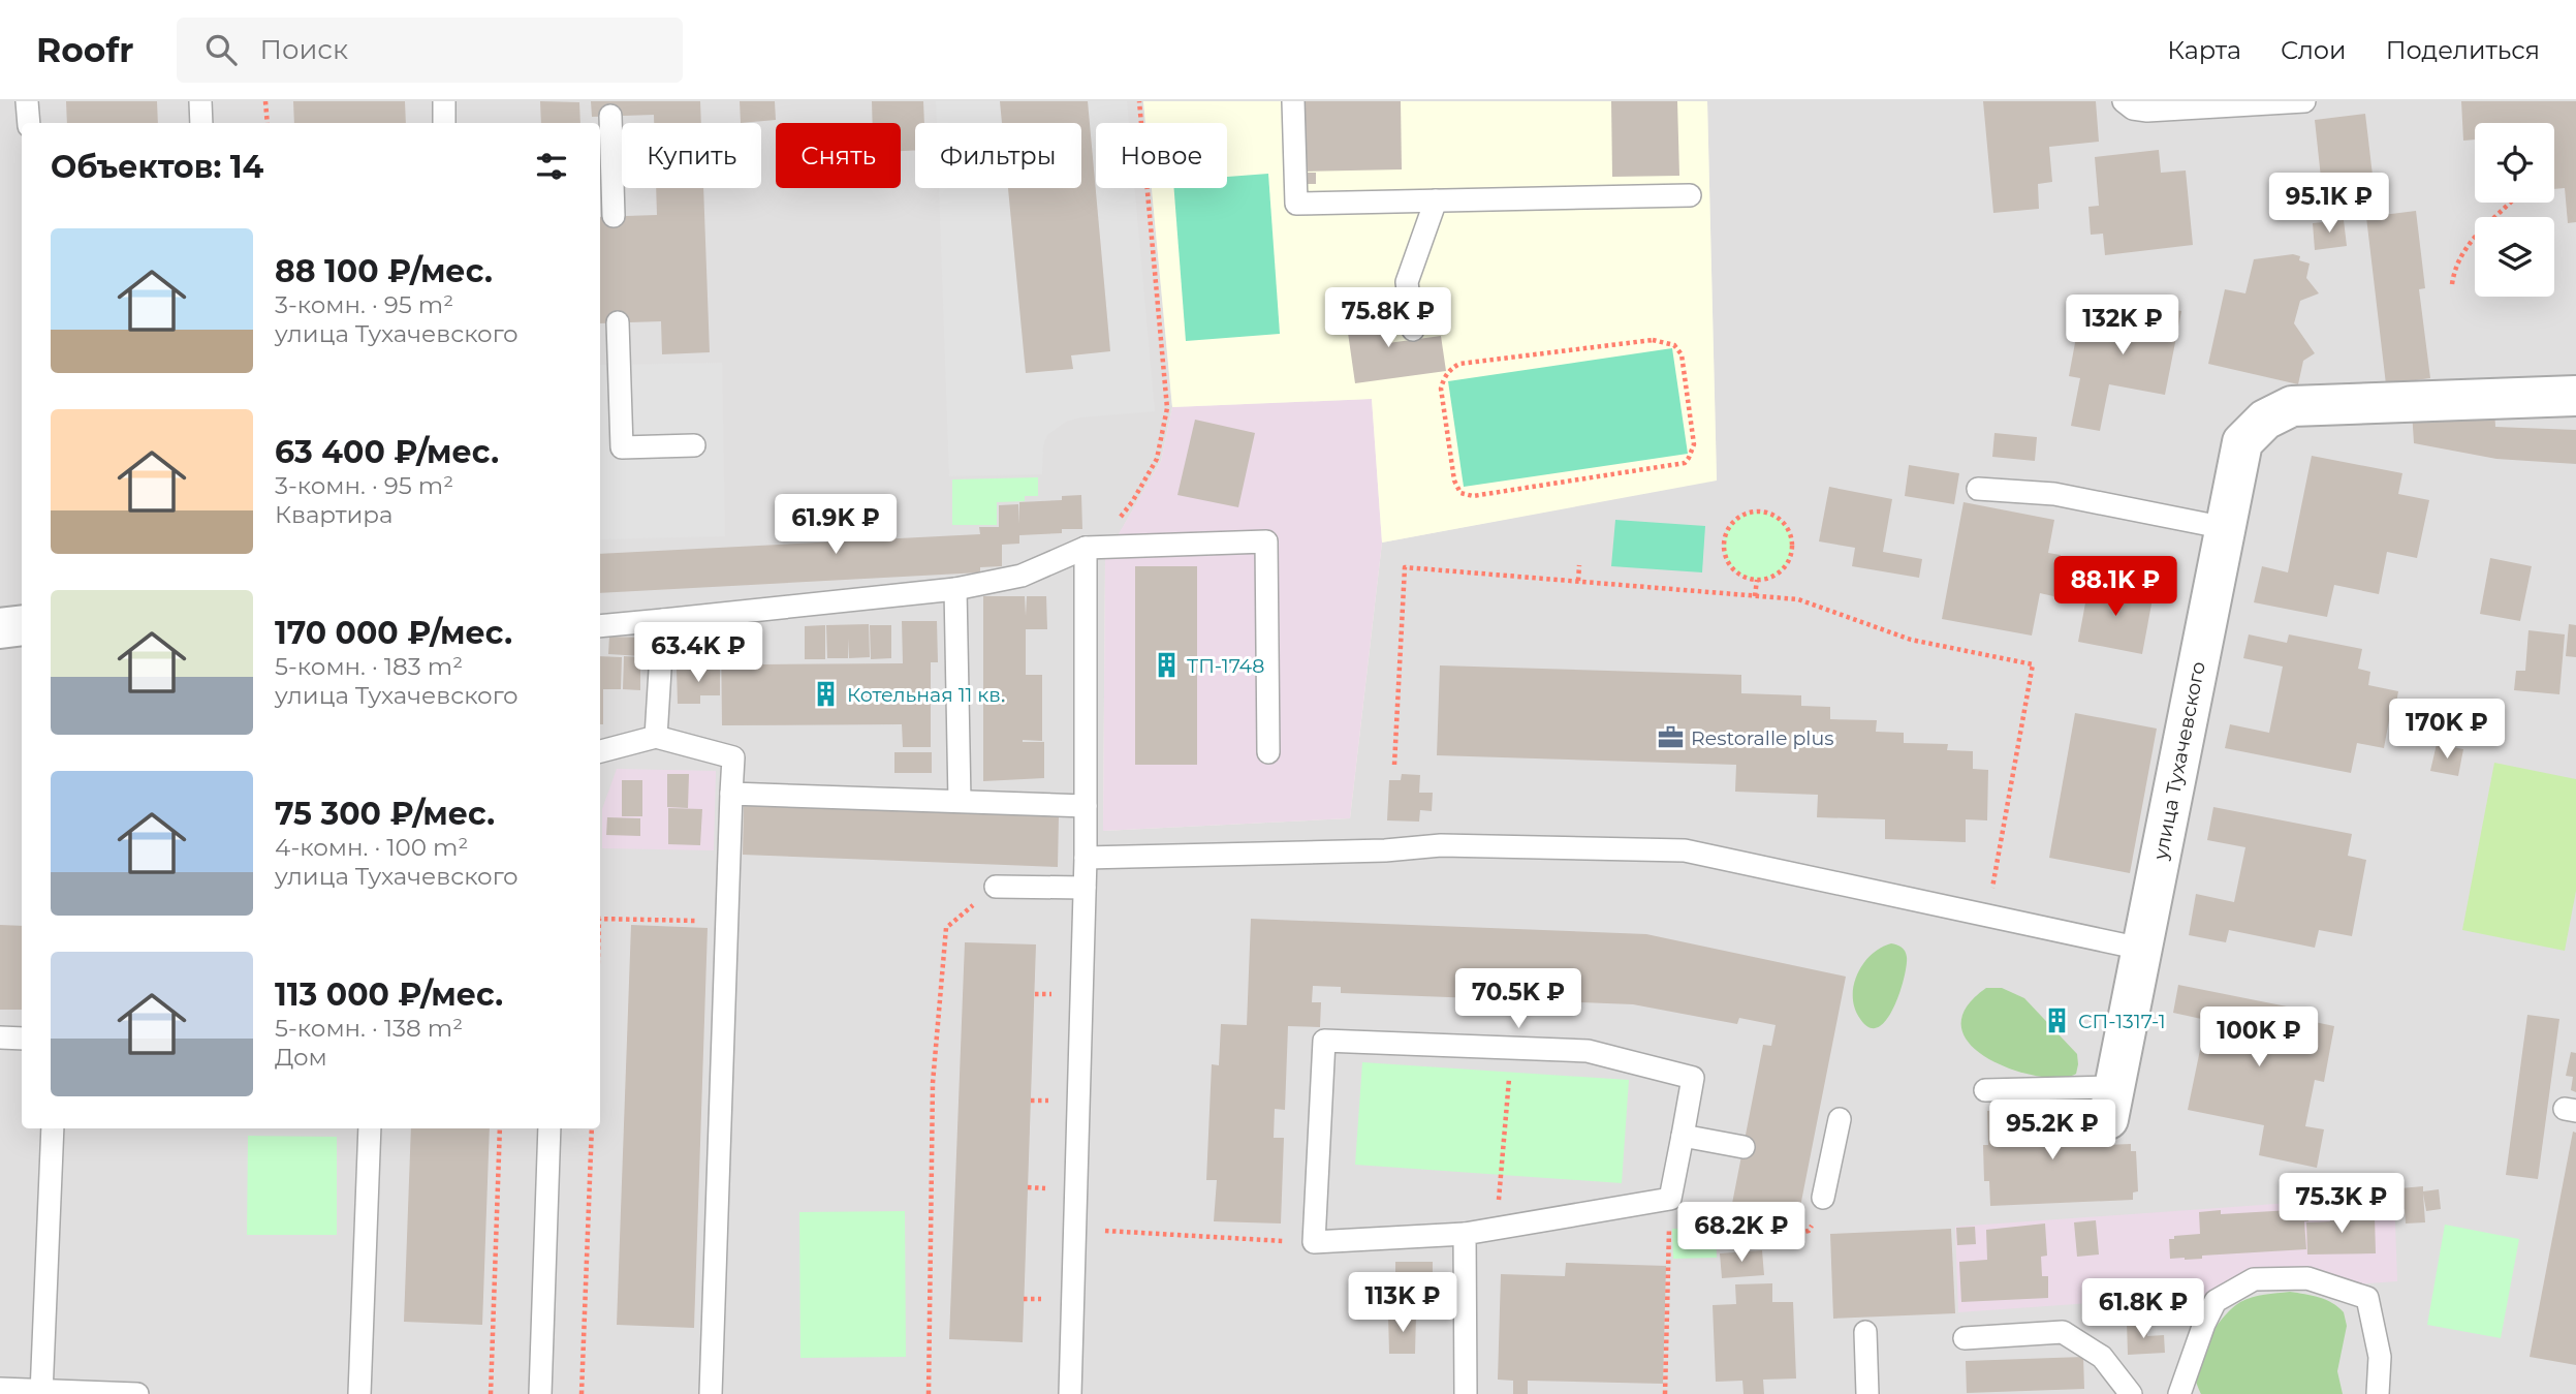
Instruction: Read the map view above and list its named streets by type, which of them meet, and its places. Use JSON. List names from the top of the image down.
{
  "streets": {
    "street": ["улица Тухачевского"]
  },
  "places": {
    "building": ["ТП-1748", "Котельная 11 кв.", "СП-1317-1"],
    "office": ["Restoralle plus"]
  },
  "page": {
    "header": "Roofr",
    "search": "Поиск",
    "nav": ["Карта", "Слои", "Поделиться"],
    "chip": [
      "Купить",
      "Снять",
      "Фильтры",
      "Новое"
    ],
    "heading": "Объектов: 14",
    "price": [
      "95.1K ₽",
      "75.8K ₽",
      "132K ₽",
      "61.9K ₽",
      "88.1K ₽",
      "63.4K ₽",
      "170K ₽",
      "70.5K ₽",
      "100K ₽",
      "95.2K ₽",
      "75.3K ₽",
      "68.2K ₽",
      "113K ₽",
      "61.8K ₽"
    ],
    "list": [
      {
        "name": "88 100 ₽/мес.",
        "note": "3-комн. · 95 m² · улица Тухачевского"
      },
      {
        "name": "63 400 ₽/мес.",
        "note": "3-комн. · 95 m² · Квартира"
      },
      {
        "name": "170 000 ₽/мес.",
        "note": "5-комн. · 183 m² · улица Тухачевского"
      },
      {
        "name": "75 300 ₽/мес.",
        "note": "4-комн. · 100 m² · улица Тухачевского"
      },
      {
        "name": "113 000 ₽/мес.",
        "note": "5-комн. · 138 m² · Дом"
      }
    ]
  }
}
